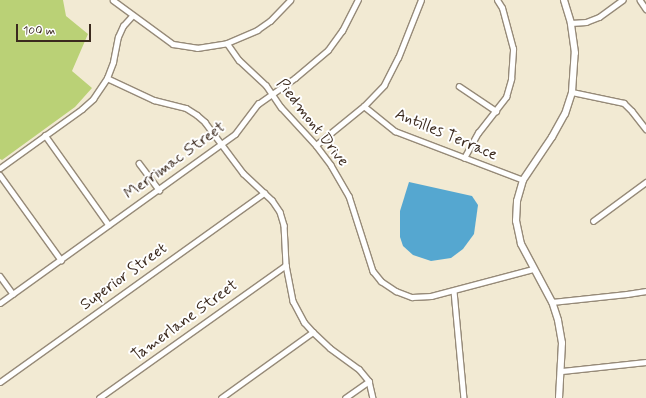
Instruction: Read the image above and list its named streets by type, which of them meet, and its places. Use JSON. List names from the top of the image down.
{
  "streets": {
    "street": [
      "Piedmont Drive",
      "Antilles Terrace",
      "Merrimac Street",
      "Superior Street",
      "Tamerlane Street"
    ]
  },
  "crossings": [
    ["Piedmont Drive", "Merrimac Street"]
  ],
  "scale_bar": "100 m"
}
